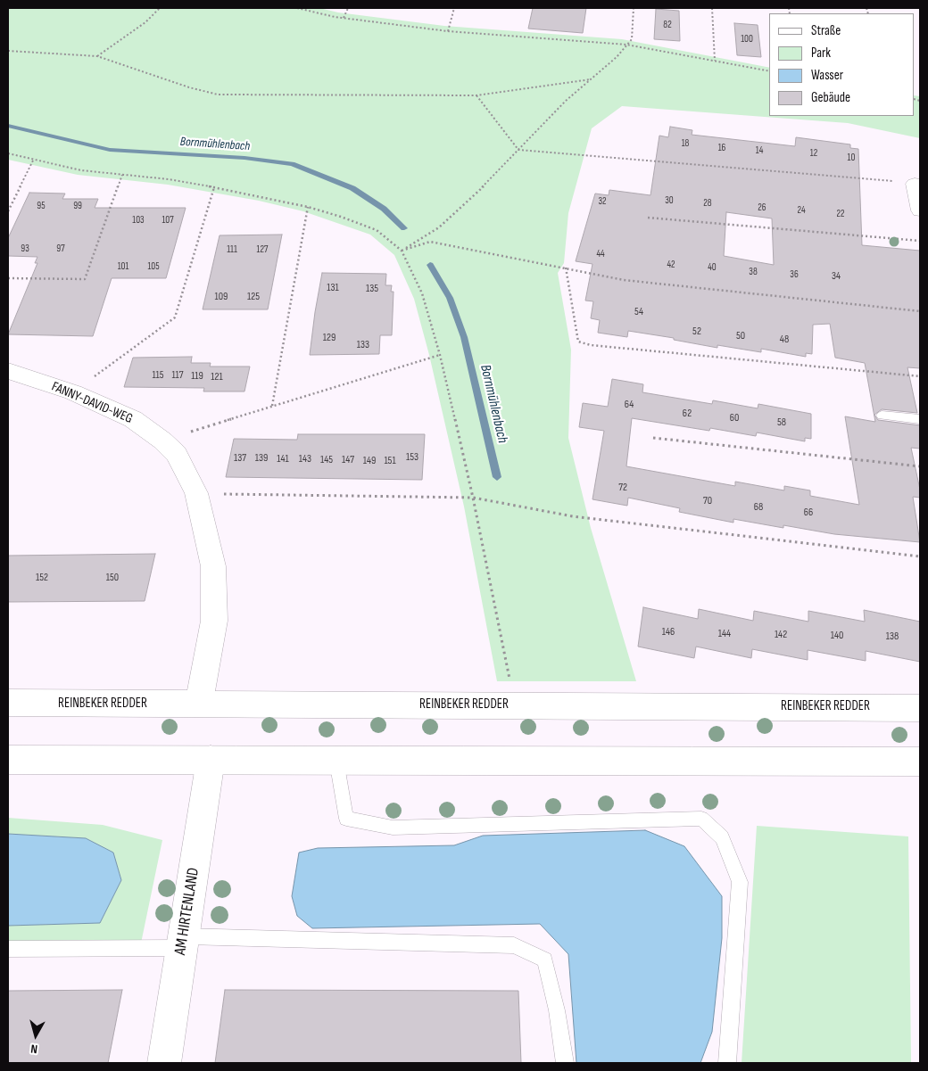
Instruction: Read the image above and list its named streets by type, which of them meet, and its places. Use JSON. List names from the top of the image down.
{
  "streets": {
    "street": ["FANNY-DAVID-WEG", "REINBEKER REDDER", "AM HIRTENLAND"]
  },
  "crossings": [
    ["FANNY-DAVID-WEG", "REINBEKER REDDER"]
  ],
  "water": ["Bornmühlenbach"],
  "house_numbers": [
    "82",
    "100",
    "18",
    "16",
    "14",
    "12",
    "10",
    "30",
    "32",
    "28",
    "95",
    "99",
    "26",
    "24",
    "22",
    "103",
    "107",
    "93",
    "97",
    "111",
    "127",
    "44",
    "42",
    "101",
    "105",
    "40",
    "38",
    "36",
    "34",
    "131",
    "135",
    "109",
    "125",
    "54",
    "52",
    "50",
    "129",
    "48",
    "133",
    "115",
    "117",
    "119",
    "121",
    "64",
    "62",
    "60",
    "58",
    "153",
    "137",
    "139",
    "141",
    "143",
    "145",
    "147",
    "149",
    "151",
    "72",
    "70",
    "68",
    "66",
    "152",
    "150",
    "146",
    "144",
    "142",
    "140",
    "138"
  ],
  "legend": [
    "Straße",
    "Park",
    "Wasser",
    "Gebäude"
  ],
  "north": "bottom"
}
